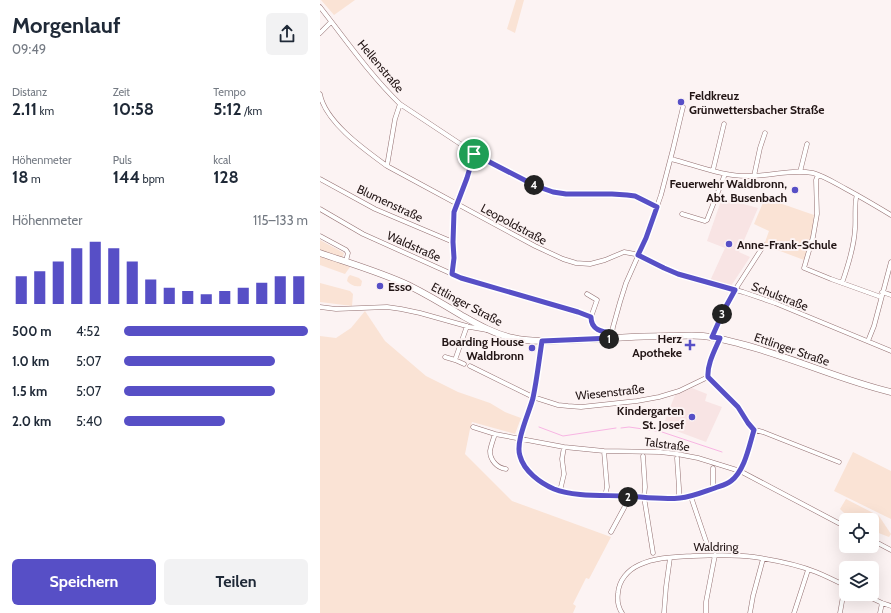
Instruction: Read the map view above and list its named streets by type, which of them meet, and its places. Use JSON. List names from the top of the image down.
{
  "streets": {
    "main road": ["Ettlinger Straße"],
    "street": [
      "Hellenstraße",
      "Blumenstraße",
      "Leopoldstraße",
      "Waldstraße",
      "Schulstraße",
      "Wiesenstraße",
      "Talstraße",
      "Waldring"
    ]
  },
  "crossings": [
    ["Leopoldstraße", "Schulstraße"]
  ],
  "places": {
    "other": [
      "Feldkreuz Grünwettersbacher Straße",
      "Feuerwehr Waldbronn, Abt. Busenbach",
      "Anne-Frank-Schule",
      "Esso",
      "Boarding House Waldbronn",
      "Kindergarten St. Josef"
    ],
    "health": ["Herz Apotheke"]
  },
  "page": {
    "heading": ["Morgenlauf", "09:49"],
    "stats": [
      ["Distanz", "2.11 km"],
      ["Zeit", "10:58"],
      ["Tempo", "5:12 /km"],
      ["Höhenmeter", "18 m"],
      ["Puls", "144 bpm"],
      ["kcal", "128"]
    ],
    "pins": [
      "4",
      "3",
      "1",
      "2"
    ],
    "chart": ["Höhenmeter", "115–133 m"],
    "list": [
      {
        "name": "500 m",
        "note": "4:52"
      },
      {
        "name": "1.0 km",
        "note": "5:07"
      },
      {
        "name": "1.5 km",
        "note": "5:07"
      },
      {
        "name": "2.0 km",
        "note": "5:40"
      }
    ],
    "buttons": ["Speichern", "Teilen"]
  }
}
